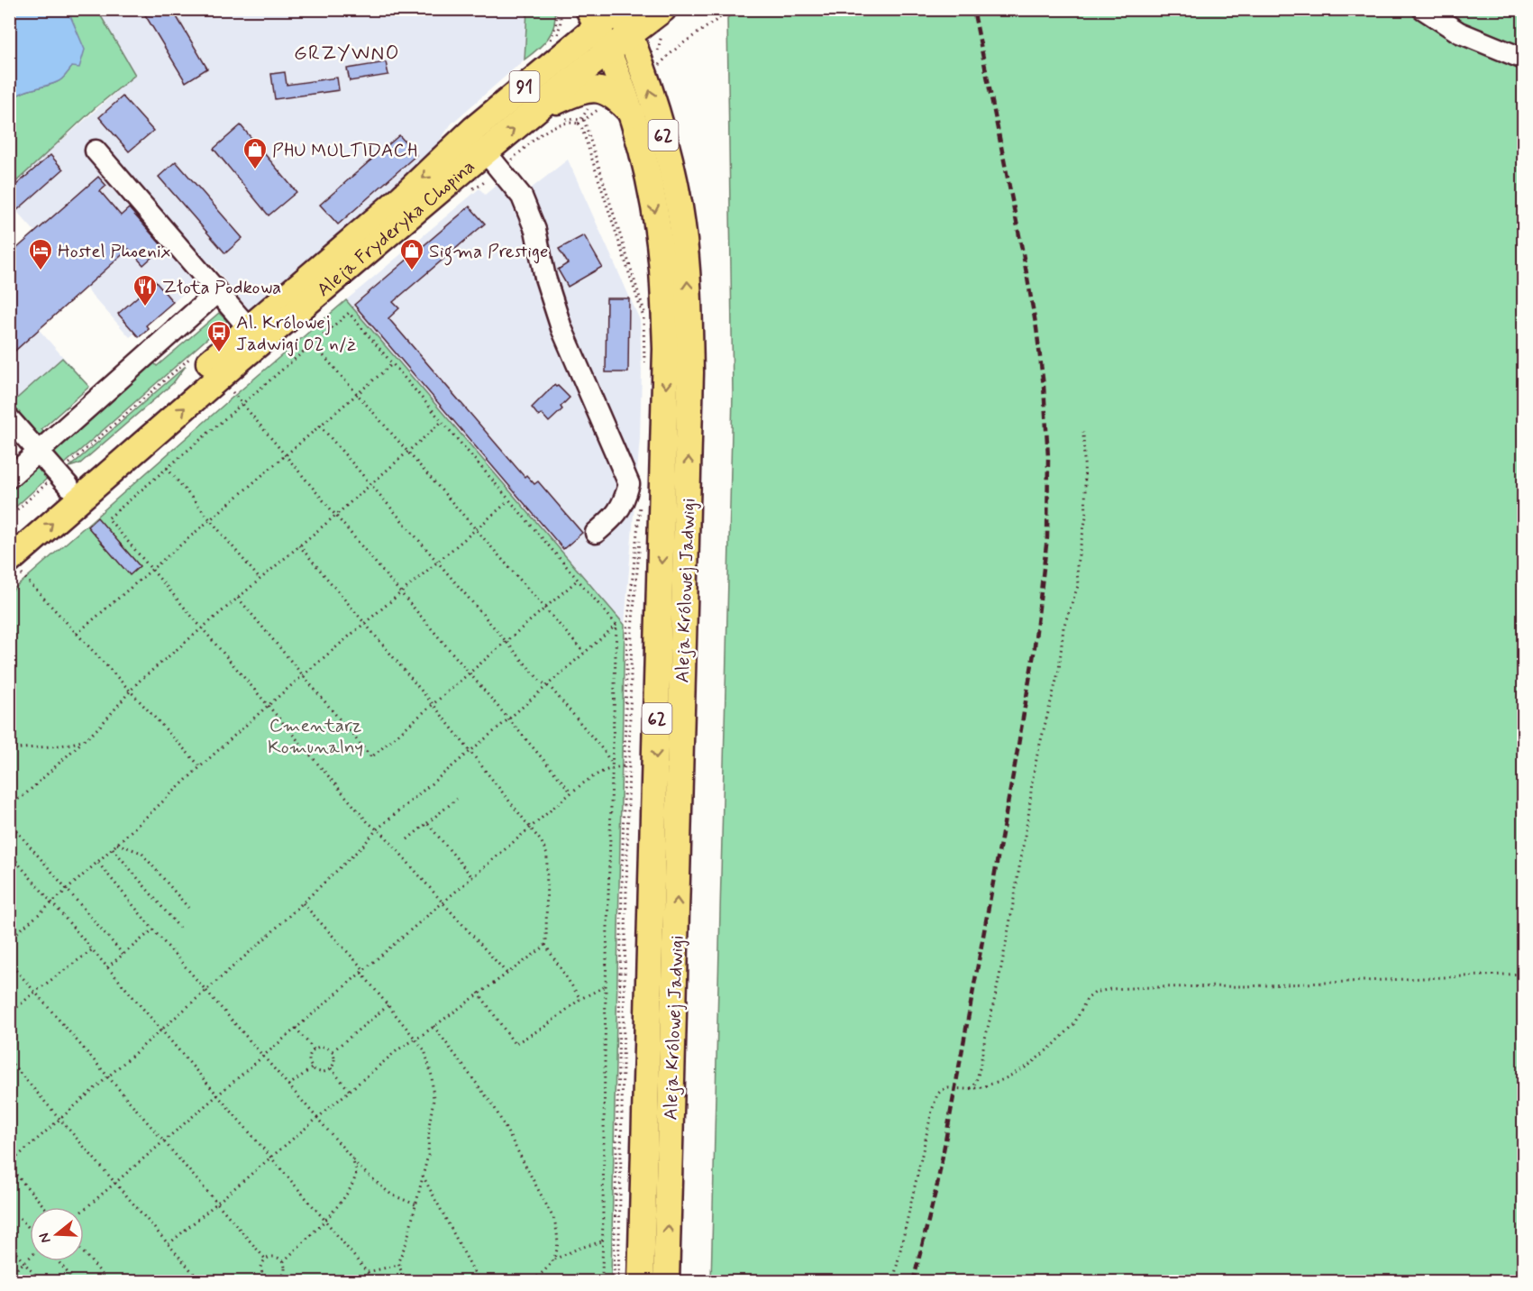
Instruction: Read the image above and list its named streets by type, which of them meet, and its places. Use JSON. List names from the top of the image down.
{
  "streets": {
    "main road": [
      "91",
      "62",
      "Aleja Fryderyka Chopina",
      "Aleja Królowej Jadwigi"
    ]
  },
  "crossings": [
    ["62", "Aleja Fryderyka Chopina"],
    ["62", "Aleja Królowej Jadwigi"],
    ["Aleja Fryderyka Chopina", "Aleja Królowej Jadwigi"]
  ],
  "districts": ["GRZYWNO"],
  "parks": ["Cmentarz Komunalny"],
  "places": {
    "shop": ["PHU MULTIDACH", "Sigma Prestige"],
    "hotel": ["Hostel Phoenix"],
    "restaurant": ["Złota Podkowa"],
    "bus stop": ["Al. Królowej Jadwigi 02 n/ż"]
  },
  "north": "left"
}
